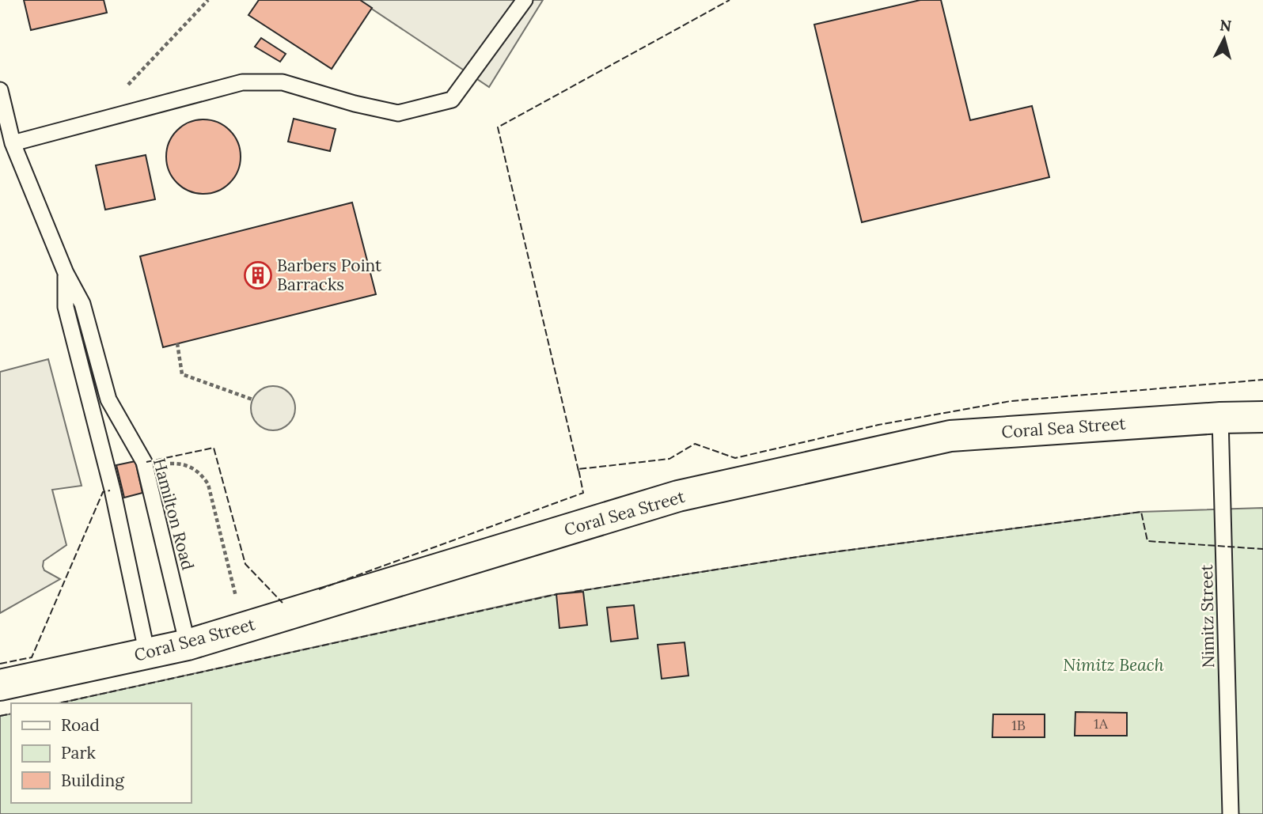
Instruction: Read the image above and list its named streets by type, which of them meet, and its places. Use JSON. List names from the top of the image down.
{
  "streets": {
    "street": ["Coral Sea Street"],
    "lane": ["Hamilton Road", "Nimitz Street"]
  },
  "crossings": [
    ["Coral Sea Street", "Hamilton Road"],
    ["Coral Sea Street", "Nimitz Street"]
  ],
  "parks": ["Nimitz Beach"],
  "places": {
    "building": ["Barbers Point Barracks"]
  },
  "house_numbers": ["1A", "1B"],
  "legend": ["Road", "Park", "Building"],
  "north": "top"
}
